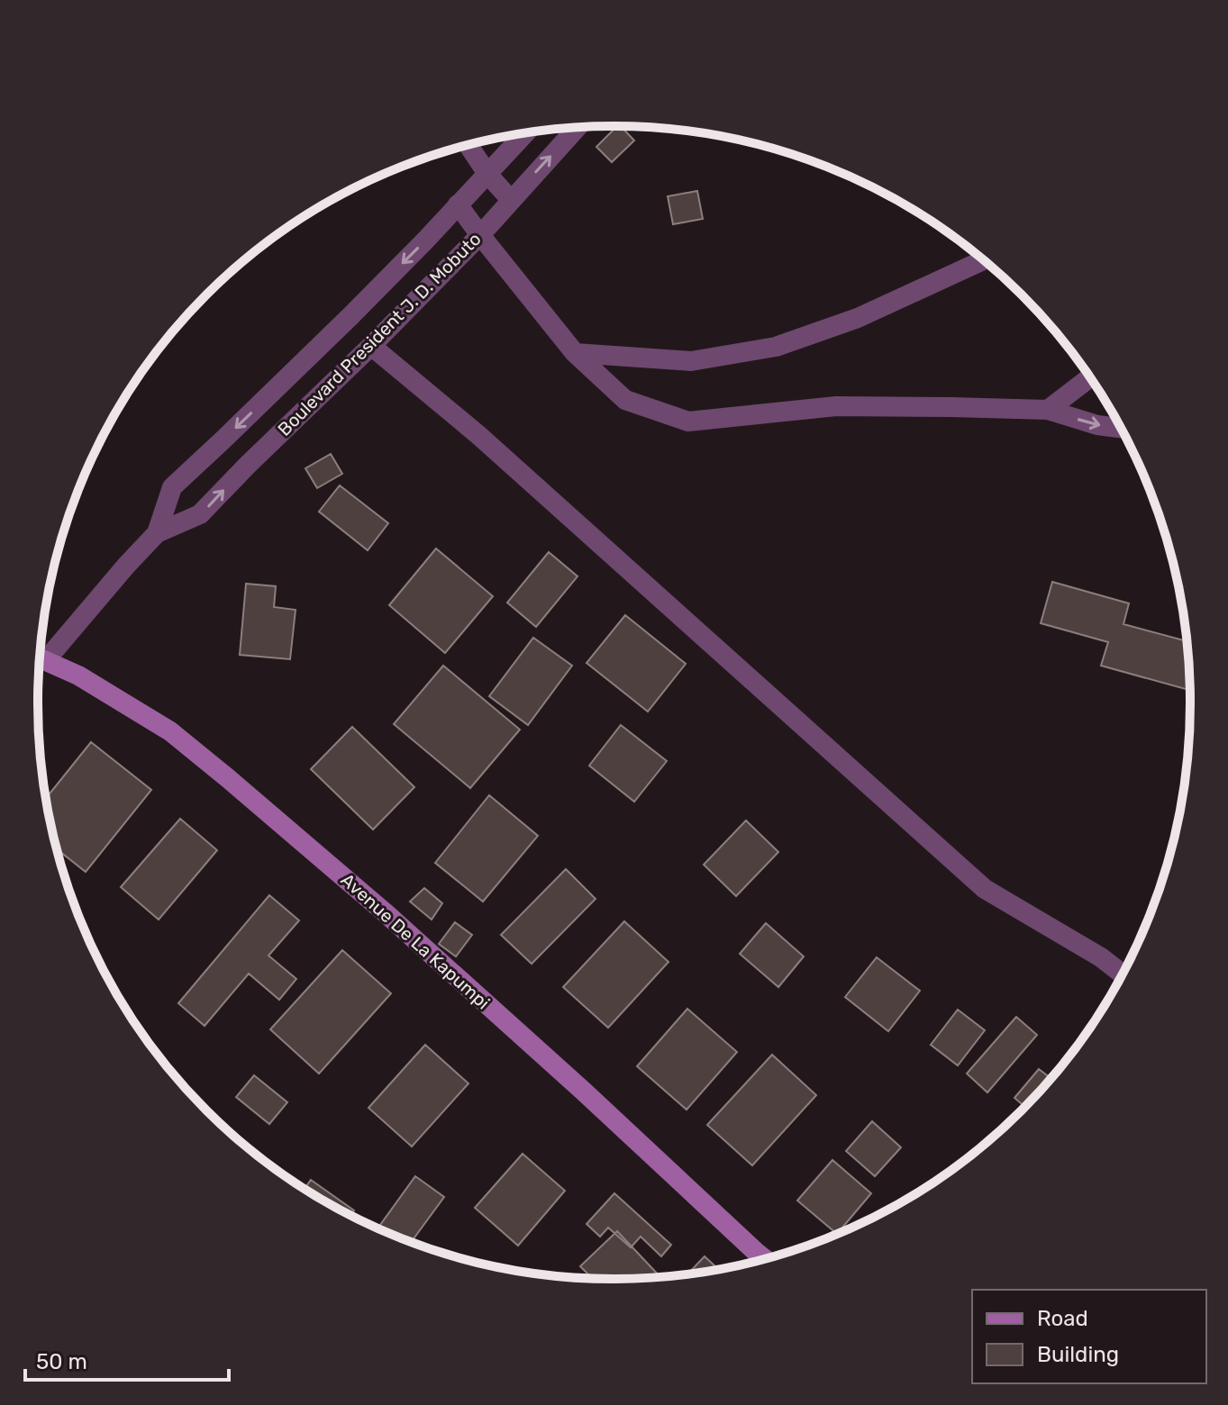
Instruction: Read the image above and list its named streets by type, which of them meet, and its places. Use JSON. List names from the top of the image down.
{
  "streets": {
    "main road": ["Avenue De La Kapumpi"],
    "street": ["Boulevard President J. D. Mobuto"]
  },
  "legend": ["Road", "Building"],
  "scale_bar": "50 m"
}
